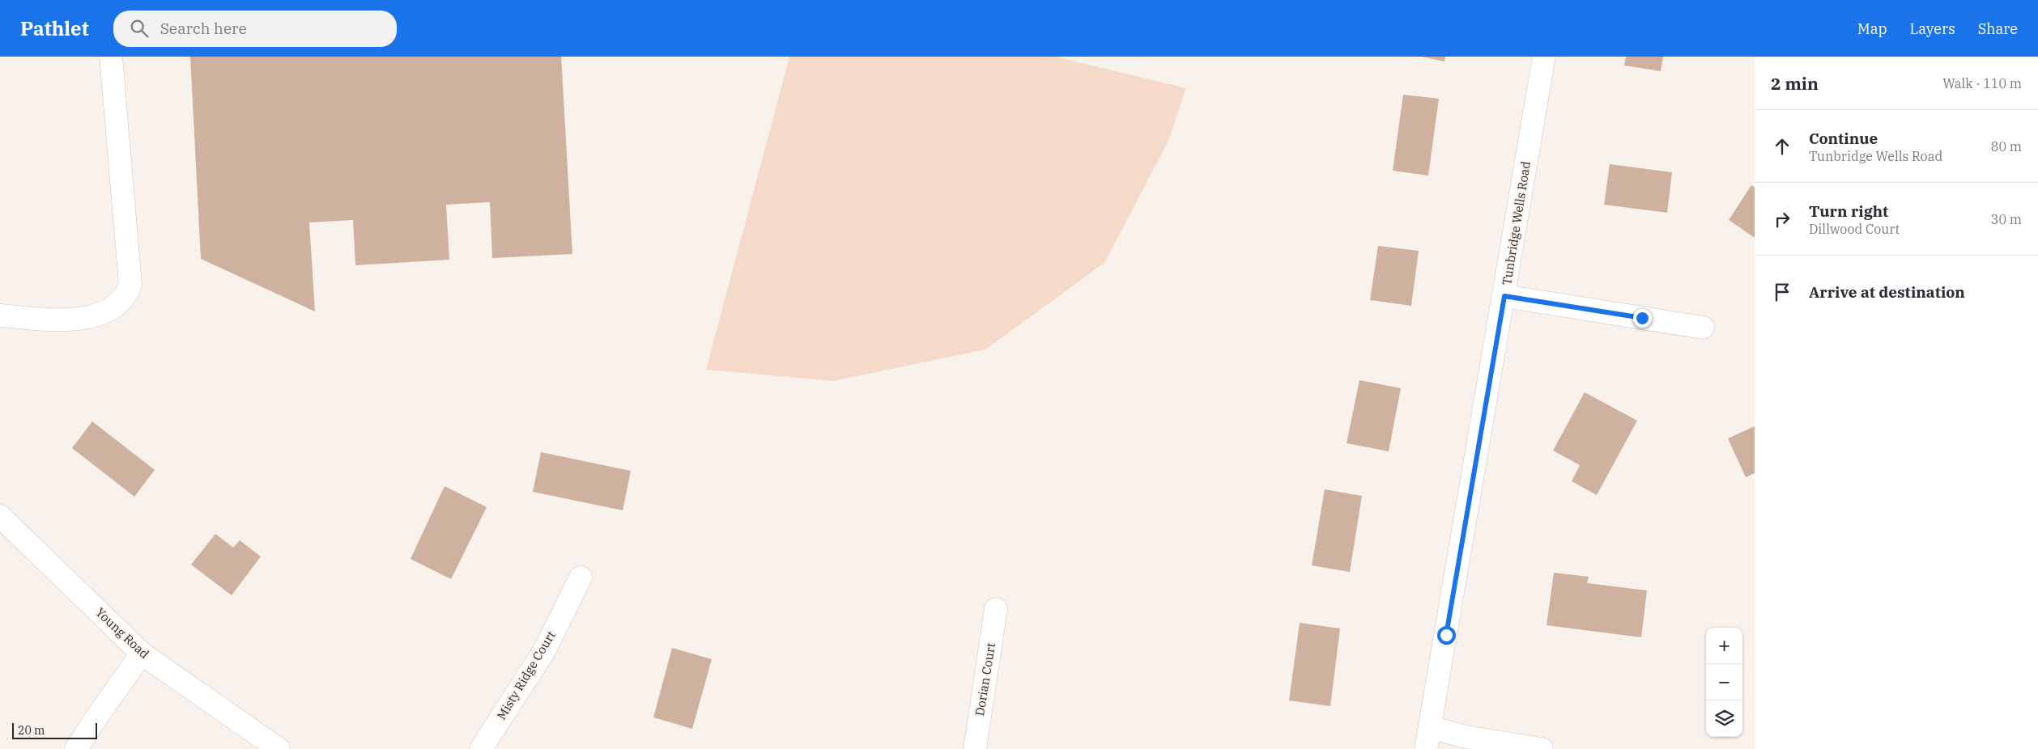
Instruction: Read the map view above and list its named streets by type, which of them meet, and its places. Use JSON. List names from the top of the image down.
{
  "streets": {
    "street": [
      "Tunbridge Wells Road",
      "Young Road",
      "Misty Ridge Court",
      "Dorian Court"
    ]
  },
  "scale_bar": "20 m",
  "page": {
    "header": "Pathlet",
    "search": "Search here",
    "nav": ["Map", "Layers", "Share"],
    "heading": ["2 min", "Walk · 110 m"],
    "list": [
      ["Continue", "Tunbridge Wells Road", "80 m"],
      ["Turn right", "Dillwood Court", "30 m"],
      "Arrive at destination"
    ],
    "map_buttons": ["+", "−"],
    "scale": "20 m"
  }
}
